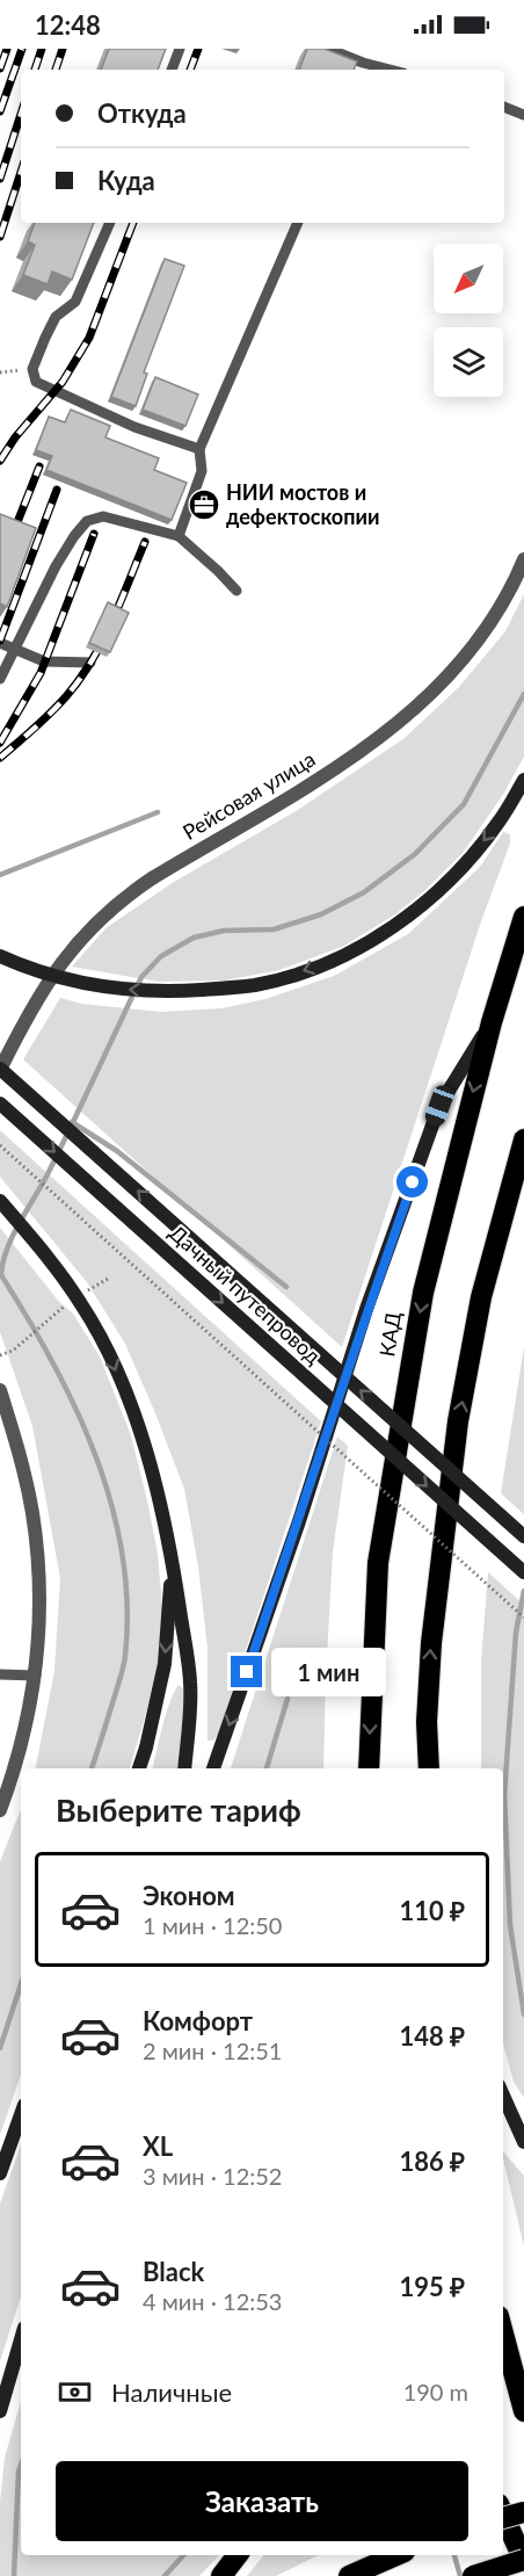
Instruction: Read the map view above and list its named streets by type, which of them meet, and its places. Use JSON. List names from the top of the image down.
{
  "streets": {
    "highway": ["КАД"],
    "main road": ["Дачный путепровод"],
    "street": ["Рейсовая улица"]
  },
  "crossings": [
    ["Рейсовая улица", "Дачный путепровод"]
  ],
  "places": {
    "office": ["НИИ мостов и дефектоскопии"]
  },
  "north": "bottom left",
  "page": {
    "status": "12:48",
    "banner": ["Откуда", "Куда"],
    "bubble": "1 мин",
    "heading": "Выберите тариф",
    "list": [
      {
        "name": "Эконом",
        "note": "1 мин · 12:50",
        "value": "110 ₽"
      },
      {
        "name": "Комфорт",
        "note": "2 мин · 12:51",
        "value": "148 ₽"
      },
      {
        "name": "XL",
        "note": "3 мин · 12:52",
        "value": "186 ₽"
      },
      {
        "name": "Black",
        "note": "4 мин · 12:53",
        "value": "195 ₽"
      }
    ],
    "pay": ["Наличные", "190 m"],
    "buttons": "Заказать"
  }
}
